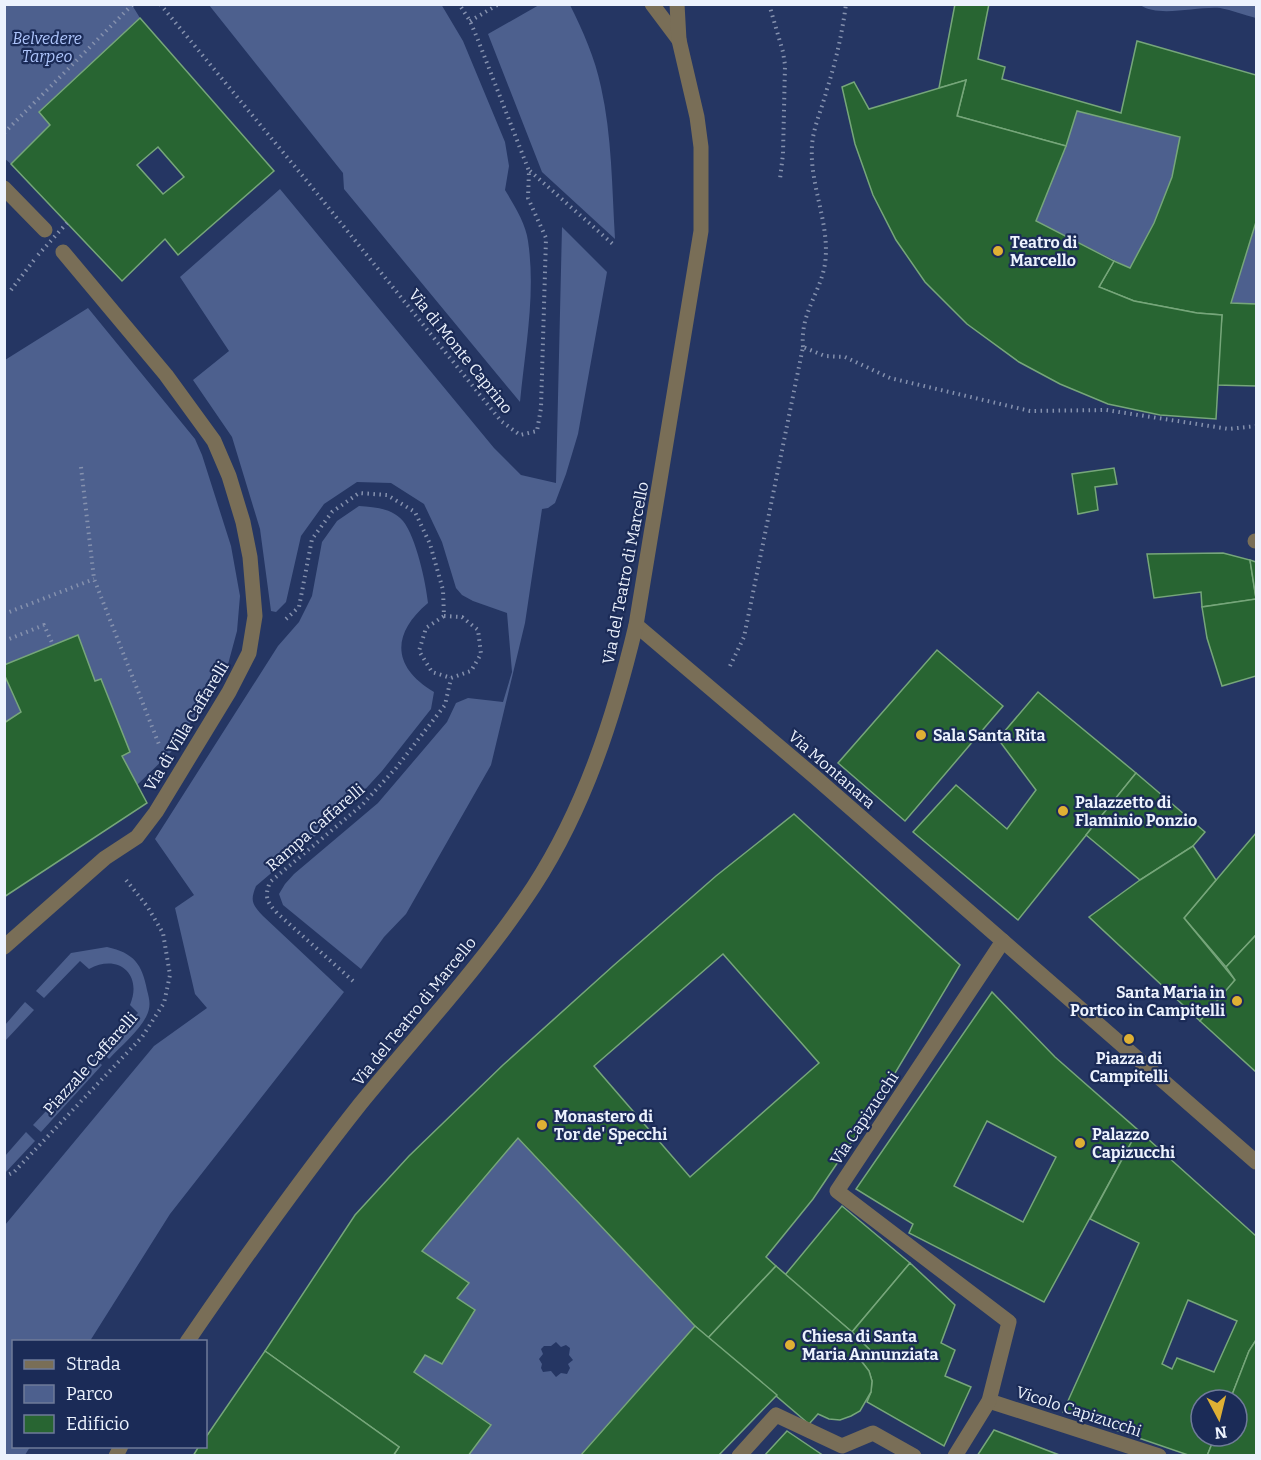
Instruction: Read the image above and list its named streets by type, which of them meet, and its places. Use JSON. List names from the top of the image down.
{
  "streets": {
    "street": [
      "Via del Teatro di Marcello",
      "Via di Villa Caffarelli",
      "Via Montanara",
      "Via Capizucchi",
      "Vicolo Capizucchi"
    ],
    "path": ["Via di Monte Caprino", "Rampa Caffarelli", "Piazzale Caffarelli"]
  },
  "crossings": [
    ["Via del Teatro di Marcello", "Via Montanara"],
    ["Via di Villa Caffarelli", "Piazzale Caffarelli"],
    ["Via Montanara", "Via Capizucchi"],
    ["Via Capizucchi", "Vicolo Capizucchi"]
  ],
  "parks": ["Belvedere Tarpeo"],
  "places": [
    "Teatro di Marcello",
    "Sala Santa Rita",
    "Palazzetto di Flaminio Ponzio",
    "Santa Maria in Portico in Campitelli",
    "Piazza di Campitelli",
    "Monastero di Tor de' Specchi",
    "Palazzo Capizucchi",
    "Chiesa di Santa Maria Annunziata"
  ],
  "legend": ["Strada", "Parco", "Edificio"],
  "north": "bottom"
}
